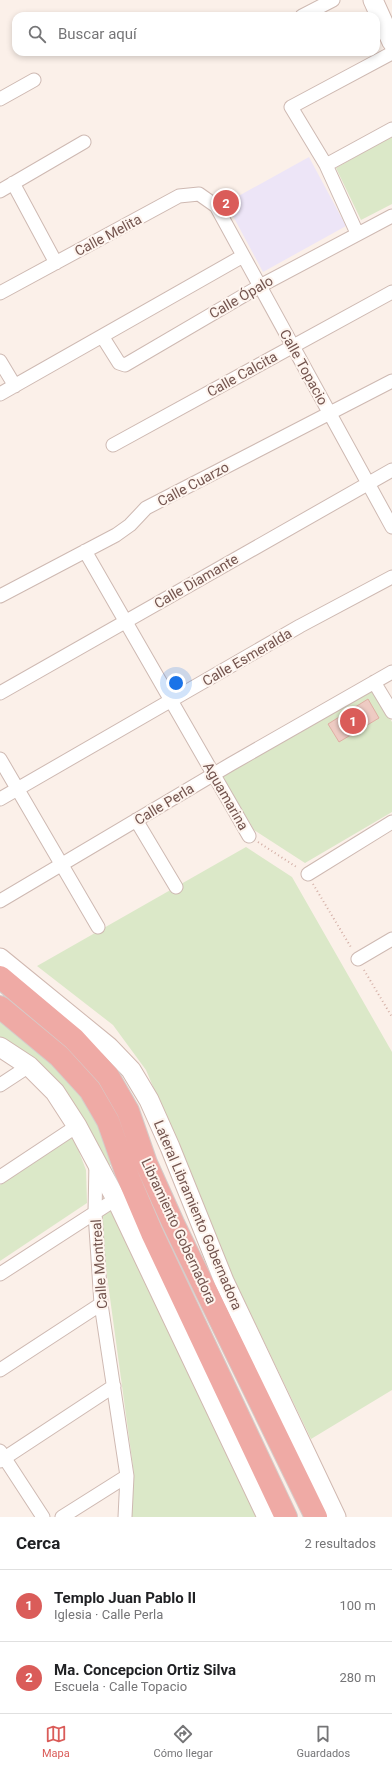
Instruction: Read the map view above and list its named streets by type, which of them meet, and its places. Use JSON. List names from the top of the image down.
{
  "streets": {
    "highway": ["Libramiento Gobernadora"],
    "street": [
      "Calle Melita",
      "Calle Ópalo",
      "Calle Topacio",
      "Calle Calcita",
      "Calle Cuarzo",
      "Calle Diamante",
      "Calle Esmeralda",
      "Aguamarina",
      "Calle Perla",
      "Lateral Libramiento Gobernadora",
      "Calle Montreal"
    ]
  },
  "crossings": [
    ["Calle Melita", "Calle Topacio"],
    ["Calle Ópalo", "Calle Topacio"],
    ["Calle Topacio", "Calle Calcita"],
    ["Calle Topacio", "Calle Cuarzo"],
    ["Calle Topacio", "Calle Diamante"],
    ["Calle Cuarzo", "Aguamarina"],
    ["Calle Diamante", "Aguamarina"],
    ["Calle Esmeralda", "Aguamarina"],
    ["Aguamarina", "Calle Perla"]
  ],
  "page": {
    "search": "Buscar aquí",
    "pins": ["2", "1"],
    "heading": ["Cerca", "2 resultados"],
    "list": [
      {
        "mark": "1",
        "name": "Templo Juan Pablo II",
        "note": "Iglesia · Calle Perla",
        "value": "100 m"
      },
      {
        "mark": "2",
        "name": "Ma. Concepcion Ortiz Silva",
        "note": "Escuela · Calle Topacio",
        "value": "280 m"
      }
    ],
    "nav": ["Mapa", "Cómo llegar", "Guardados"]
  }
}
